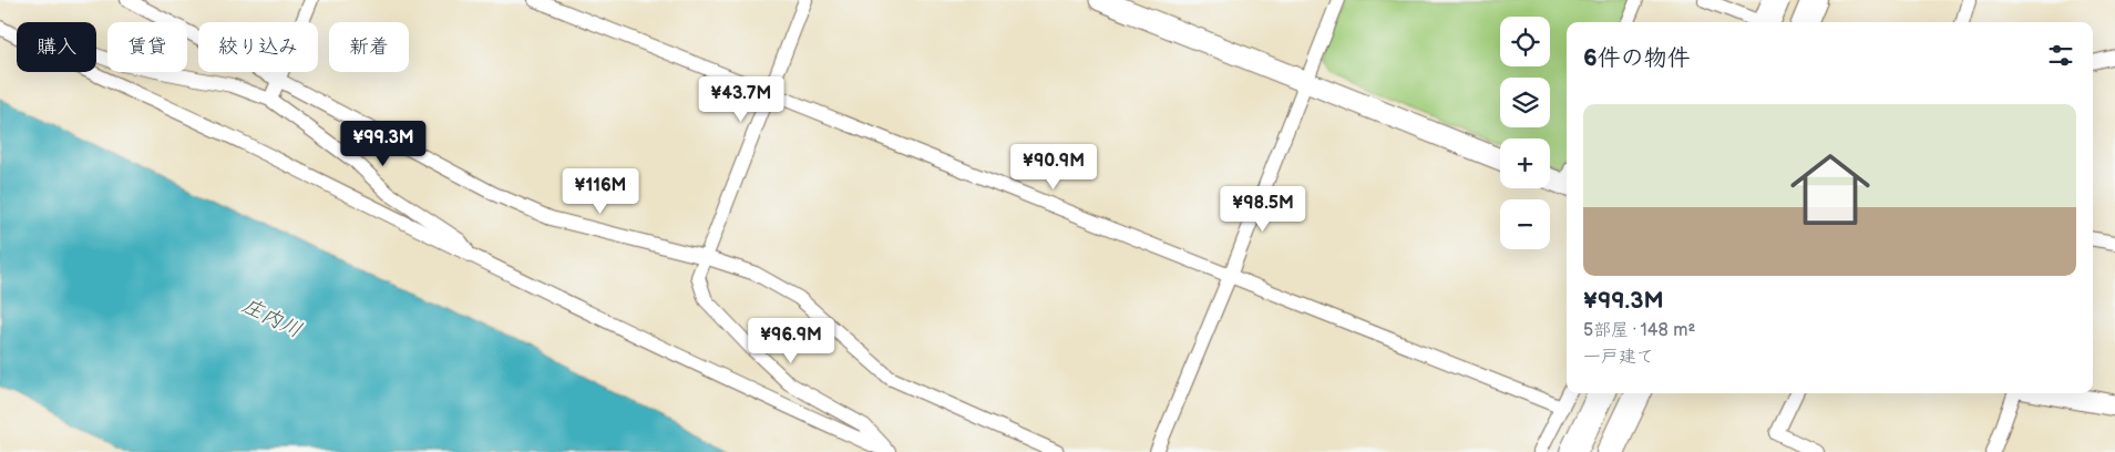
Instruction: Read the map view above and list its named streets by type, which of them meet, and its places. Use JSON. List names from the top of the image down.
{
  "water": ["庄内川"],
  "page": {
    "map_buttons": ["+", "−"],
    "chip": [
      "購入",
      "賃貸",
      "絞り込み",
      "新着"
    ],
    "heading": "6件の物件",
    "price": [
      "¥43.7M",
      "¥99.3M",
      "¥90.9M",
      "¥116M",
      "¥98.5M",
      "¥96.9M"
    ],
    "list": [
      {
        "name": "¥99.3M",
        "note": "5部屋 · 148 m² · 一戸建て"
      }
    ]
  }
}
